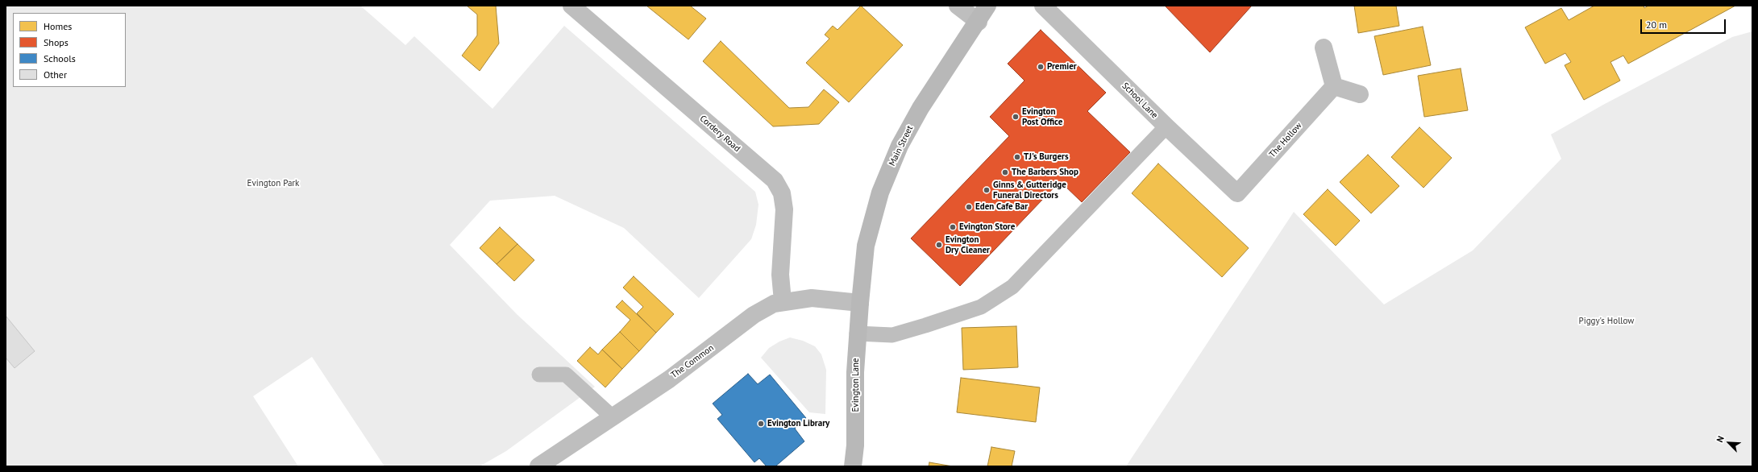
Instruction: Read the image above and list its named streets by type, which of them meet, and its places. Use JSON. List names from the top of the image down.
{
  "streets": {
    "main road": ["Main Street", "Evington Lane"],
    "street": [
      "School Lane",
      "Cordery Road",
      "The Hollow",
      "The Common"
    ]
  },
  "crossings": [
    ["School Lane", "The Hollow"],
    ["Cordery Road", "The Common"],
    ["Main Street", "The Common"],
    ["Main Street", "Evington Lane"],
    ["The Common", "Evington Lane"]
  ],
  "parks": ["Evington Park", "Piggy's Hollow"],
  "places": [
    "Premier",
    "Evington Post Office",
    "TJ's Burgers",
    "The Barbers Shop",
    "Ginns & Gutteridge Funeral Directors",
    "Eden Cafe Bar",
    "Evington Store",
    "Evington Dry Cleaner",
    "Evington Library"
  ],
  "legend": [
    "Homes",
    "Shops",
    "Schools",
    "Other"
  ],
  "scale_bar": "20 m",
  "north": "top left"
}
